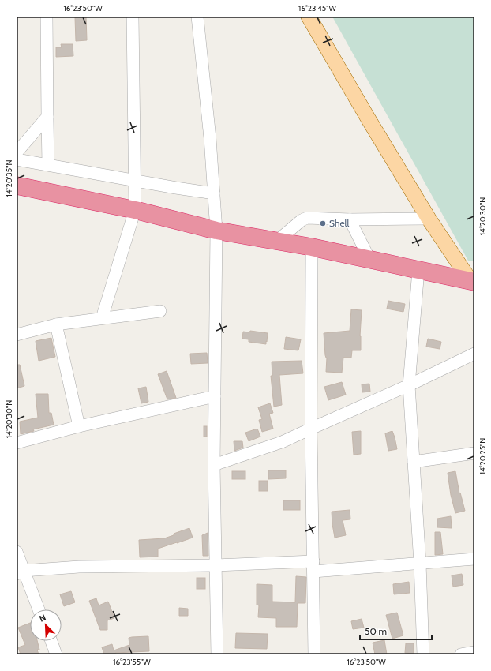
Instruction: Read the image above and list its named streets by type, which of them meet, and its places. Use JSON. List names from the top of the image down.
{
  "places": ["Shell"],
  "scale_bar": "50 m",
  "north": "top left",
  "coordinates": [
    "16°23'50\"W",
    "16°23'45\"W",
    "14°20'35\"N",
    "14°20'30\"N",
    "14°20'25\"N",
    "16°23'55\"W"
  ]
}
